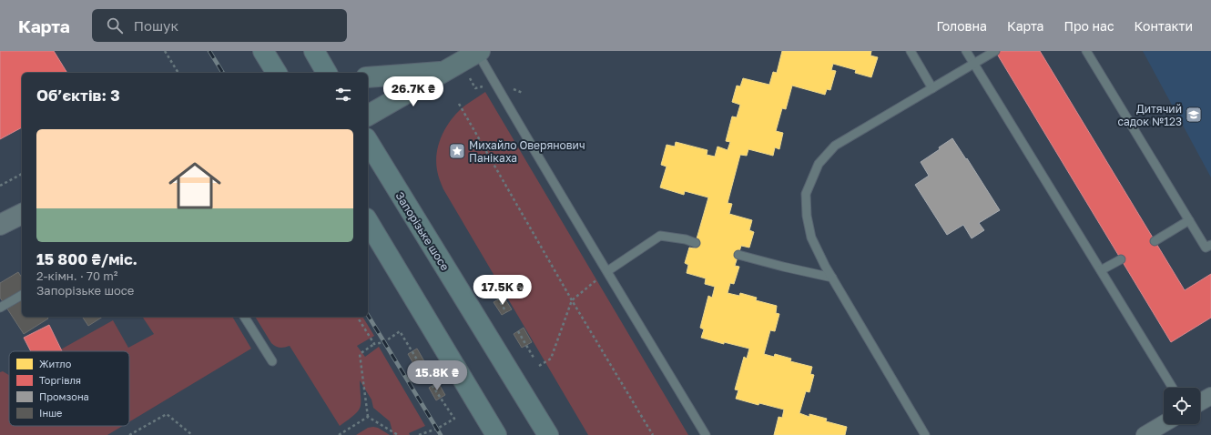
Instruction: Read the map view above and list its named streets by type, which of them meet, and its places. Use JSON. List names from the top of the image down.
{
  "streets": {
    "main road": ["Запорізьке шосе"]
  },
  "places": {
    "school or university": ["Дитячий садок №123"],
    "place": ["Михайло Оверянович Панікаха"]
  },
  "legend": [
    "Житло",
    "Торгівля",
    "Промзона",
    "Інше"
  ],
  "page": {
    "header": "Карта",
    "search": "Пошук",
    "nav": [
      "Головна",
      "Карта",
      "Про нас",
      "Контакти"
    ],
    "heading": "Об’єктів: 3",
    "price": ["26.7K ₴", "17.5K ₴", "15.8K ₴"],
    "list": [
      {
        "name": "15 800 ₴/міс.",
        "note": "2-кімн. · 70 m² · Запорізьке шосе"
      }
    ]
  }
}
